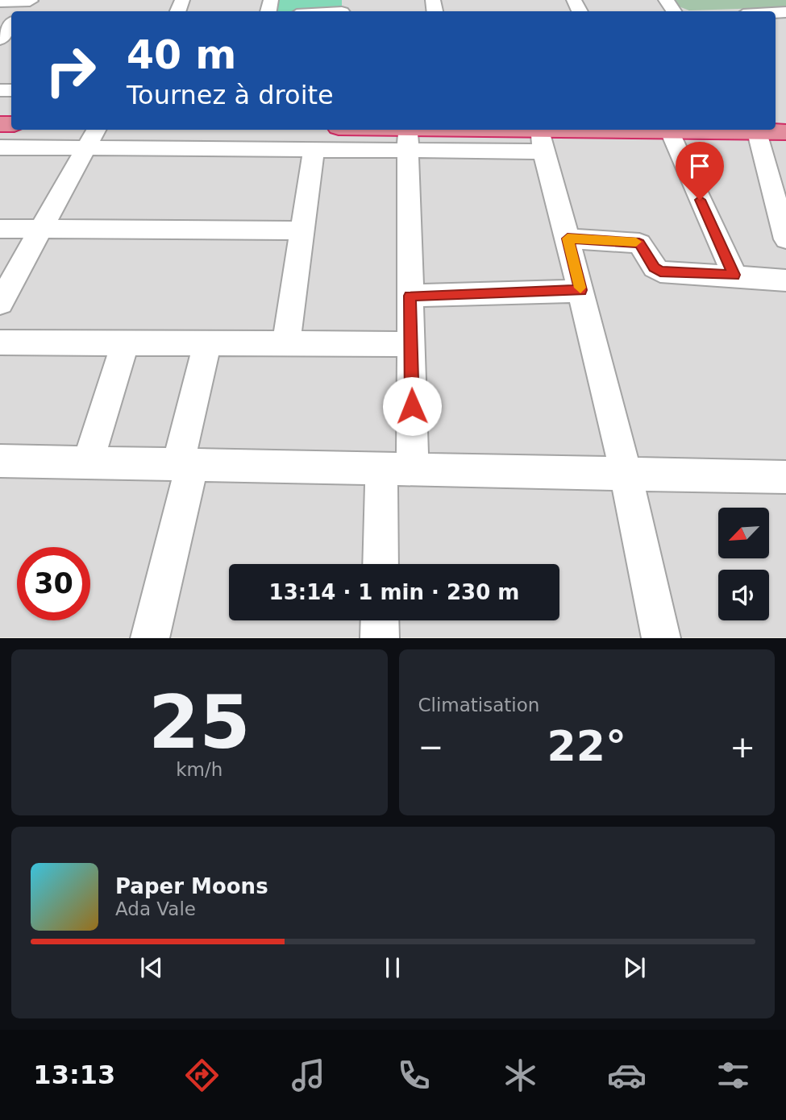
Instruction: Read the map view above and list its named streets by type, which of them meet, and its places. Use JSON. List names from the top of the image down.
{
  "north": "bottom left",
  "page": {
    "turn": ["40 m", "Tournez à droite"],
    "limit": "30",
    "trip": "13:14 · 1 min · 230 m",
    "tile": [
      ["25", "km/h"],
      "Climatisation"
    ],
    "heat": ["−", "22°", "+"],
    "song": ["Paper Moons", "Ada Vale"],
    "tabs": "13:13"
  }
}
